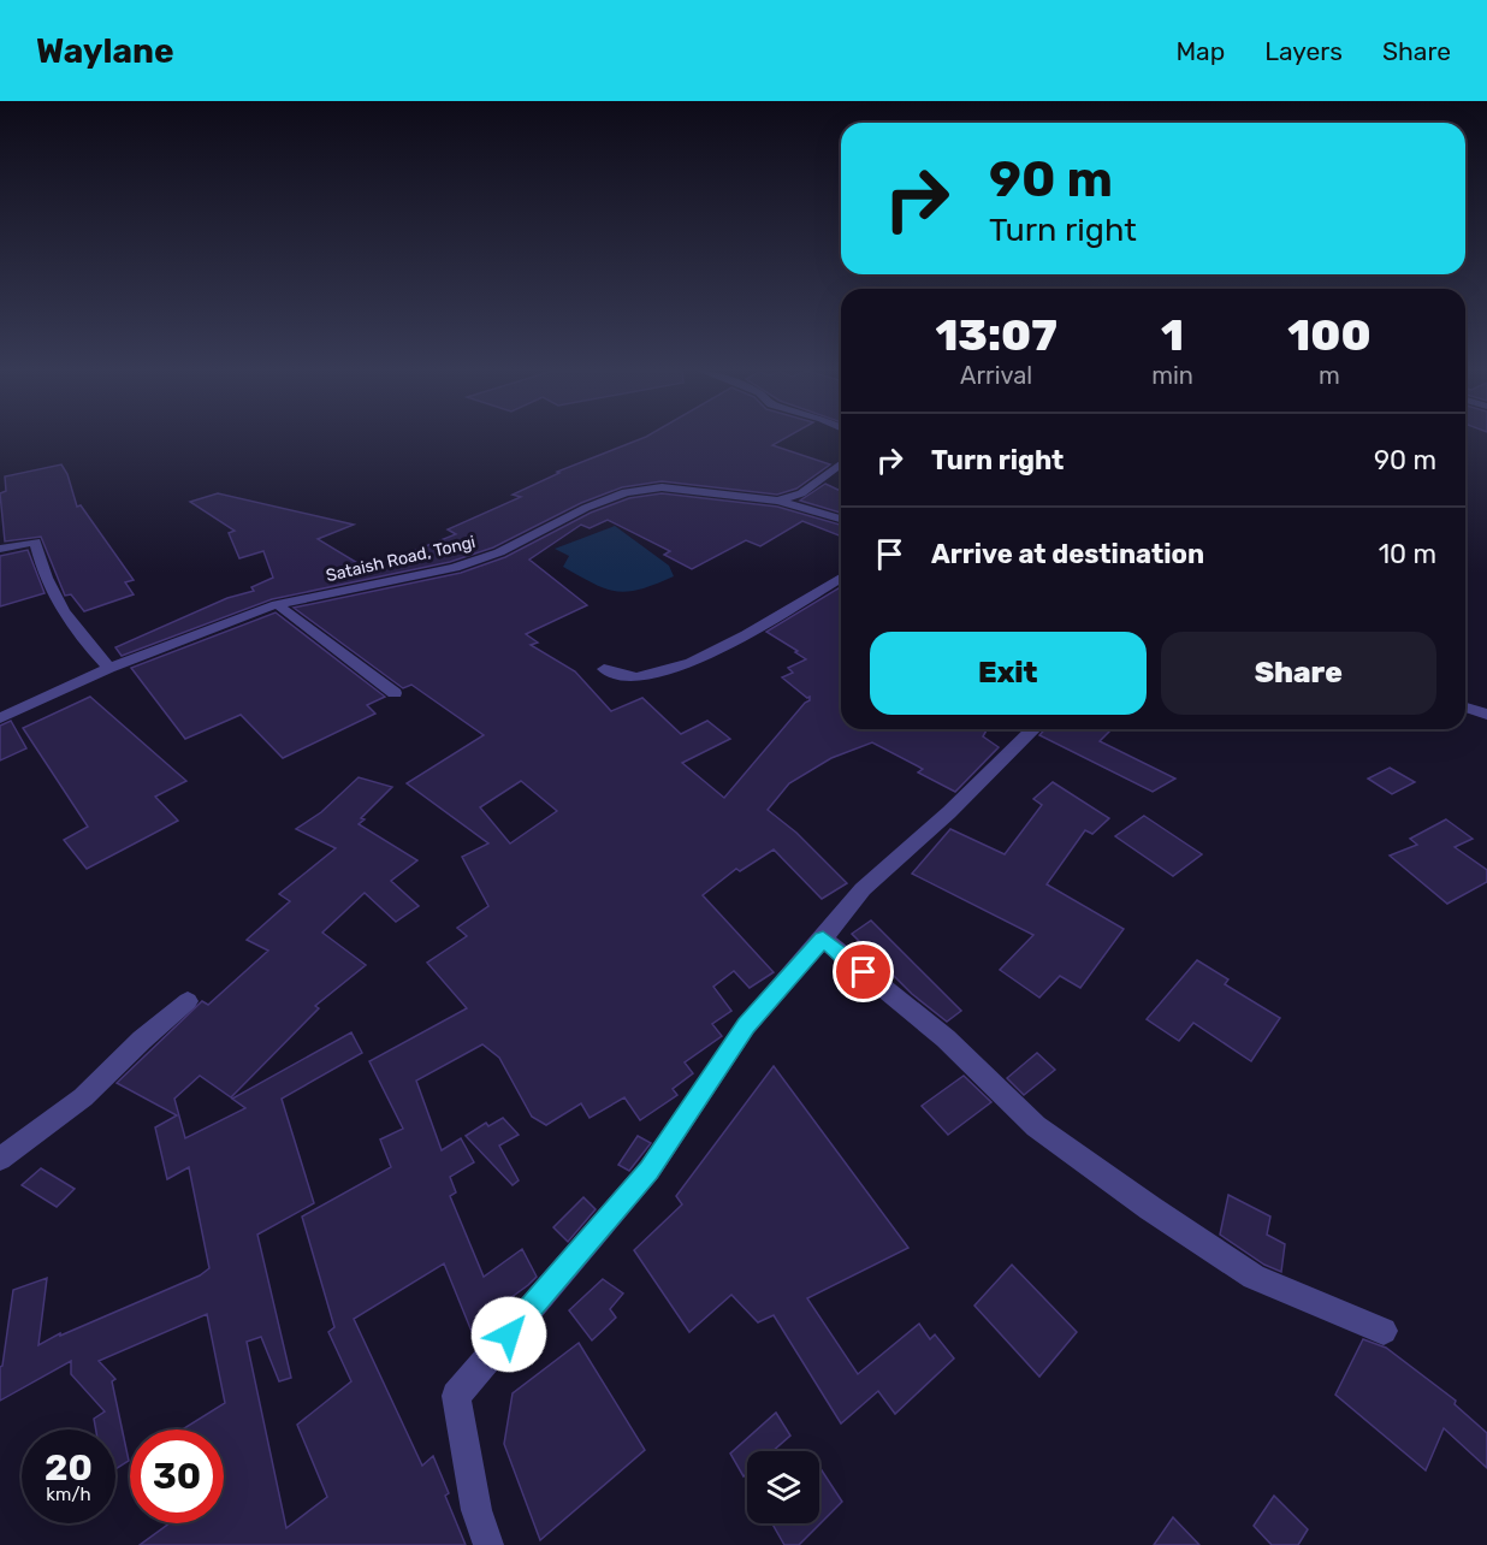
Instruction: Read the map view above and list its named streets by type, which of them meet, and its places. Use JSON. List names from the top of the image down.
{
  "streets": {
    "street": ["Sataish Road, Tongi"]
  },
  "page": {
    "header": "Waylane",
    "nav": ["Map", "Layers", "Share"],
    "turn": ["90 m", "Turn right"],
    "eta": [
      "13:07",
      "Arrival",
      "1",
      "min",
      "100",
      "m"
    ],
    "list": [
      {
        "name": "Turn right",
        "value": "90 m"
      },
      {
        "name": "Arrive at destination",
        "value": "10 m"
      }
    ],
    "buttons": ["Exit", "Share"],
    "speed": "20 km/h",
    "limit": "30"
  }
}
